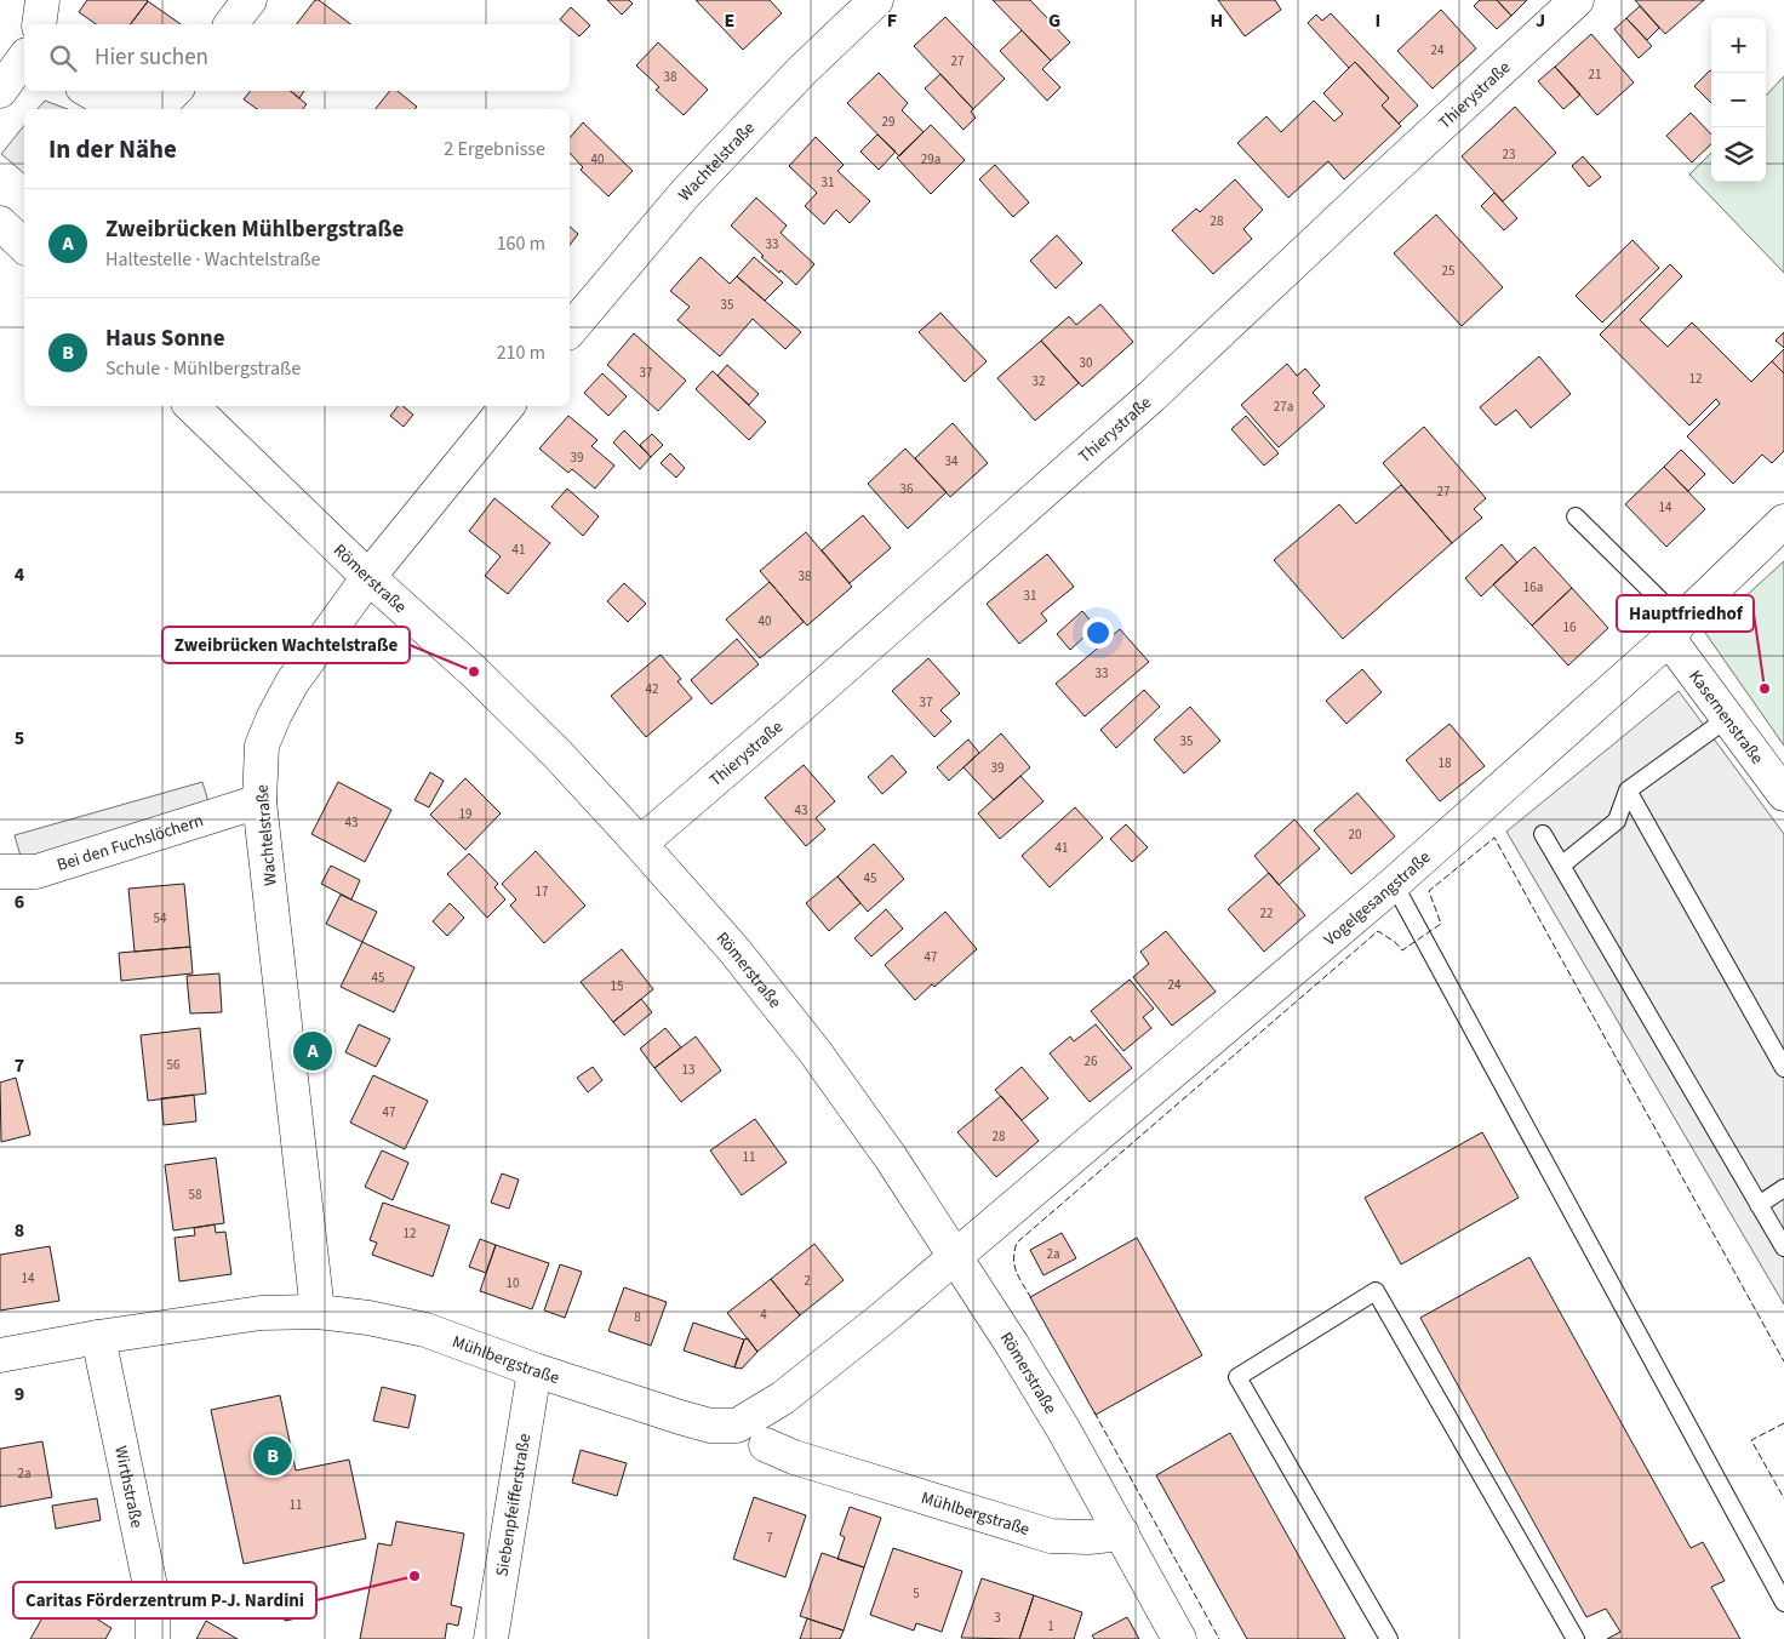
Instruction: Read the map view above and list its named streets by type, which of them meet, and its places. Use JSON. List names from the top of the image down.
{
  "streets": {
    "street": [
      "Thierystraße",
      "Wachtelstraße",
      "Römerstraße",
      "Kasernenstraße",
      "Bei den Fuchslöchern",
      "Vogelgesangstraße",
      "Mühlbergstraße",
      "Wirthstraße",
      "Siebenpfeifferstraße"
    ]
  },
  "crossings": [
    ["Thierystraße", "Römerstraße"],
    ["Wachtelstraße", "Römerstraße"],
    ["Wachtelstraße", "Bei den Fuchslöchern"],
    ["Wachtelstraße", "Mühlbergstraße"],
    ["Römerstraße", "Vogelgesangstraße"],
    ["Römerstraße", "Mühlbergstraße"],
    ["Kasernenstraße", "Vogelgesangstraße"],
    ["Vogelgesangstraße", "Mühlbergstraße"],
    ["Mühlbergstraße", "Wirthstraße"],
    ["Mühlbergstraße", "Siebenpfeifferstraße"]
  ],
  "places": ["Zweibrücken Wachtelstraße", "Hauptfriedhof", "Caritas Förderzentrum P-J. Nardini"],
  "house_numbers": [
    "24",
    "27",
    "21",
    "38",
    "29",
    "23",
    "40",
    "29a",
    "31",
    "28",
    "33",
    "25",
    "35",
    "30",
    "37",
    "12",
    "32",
    "27a",
    "39",
    "34",
    "36",
    "27",
    "14",
    "41",
    "38",
    "16a",
    "31",
    "40",
    "16",
    "33",
    "42",
    "37",
    "35",
    "18",
    "39",
    "43",
    "19",
    "43",
    "20",
    "41",
    "45",
    "17",
    "22",
    "54",
    "47",
    "45",
    "24",
    "15",
    "26",
    "56",
    "13",
    "47",
    "28",
    "11",
    "58",
    "12",
    "2a",
    "14",
    "2",
    "10",
    "4",
    "8",
    "2a",
    "11",
    "7",
    "5",
    "3",
    "1"
  ],
  "page": {
    "map_buttons": ["+", "−"],
    "search": "Hier suchen",
    "heading": ["In der Nähe", "2 Ergebnisse"],
    "list": [
      {
        "mark": "A",
        "name": "Zweibrücken Mühlbergstraße",
        "note": "Haltestelle · Wachtelstraße",
        "value": "160 m"
      },
      {
        "mark": "B",
        "name": "Haus Sonne",
        "note": "Schule · Mühlbergstraße",
        "value": "210 m"
      }
    ],
    "pins": ["A", "B"]
  },
  "grid": {
    "columns": [
      "E",
      "F",
      "G",
      "H",
      "I",
      "J"
    ],
    "rows": [
      "4",
      "5",
      "6",
      "7",
      "8",
      "9"
    ]
  }
}
